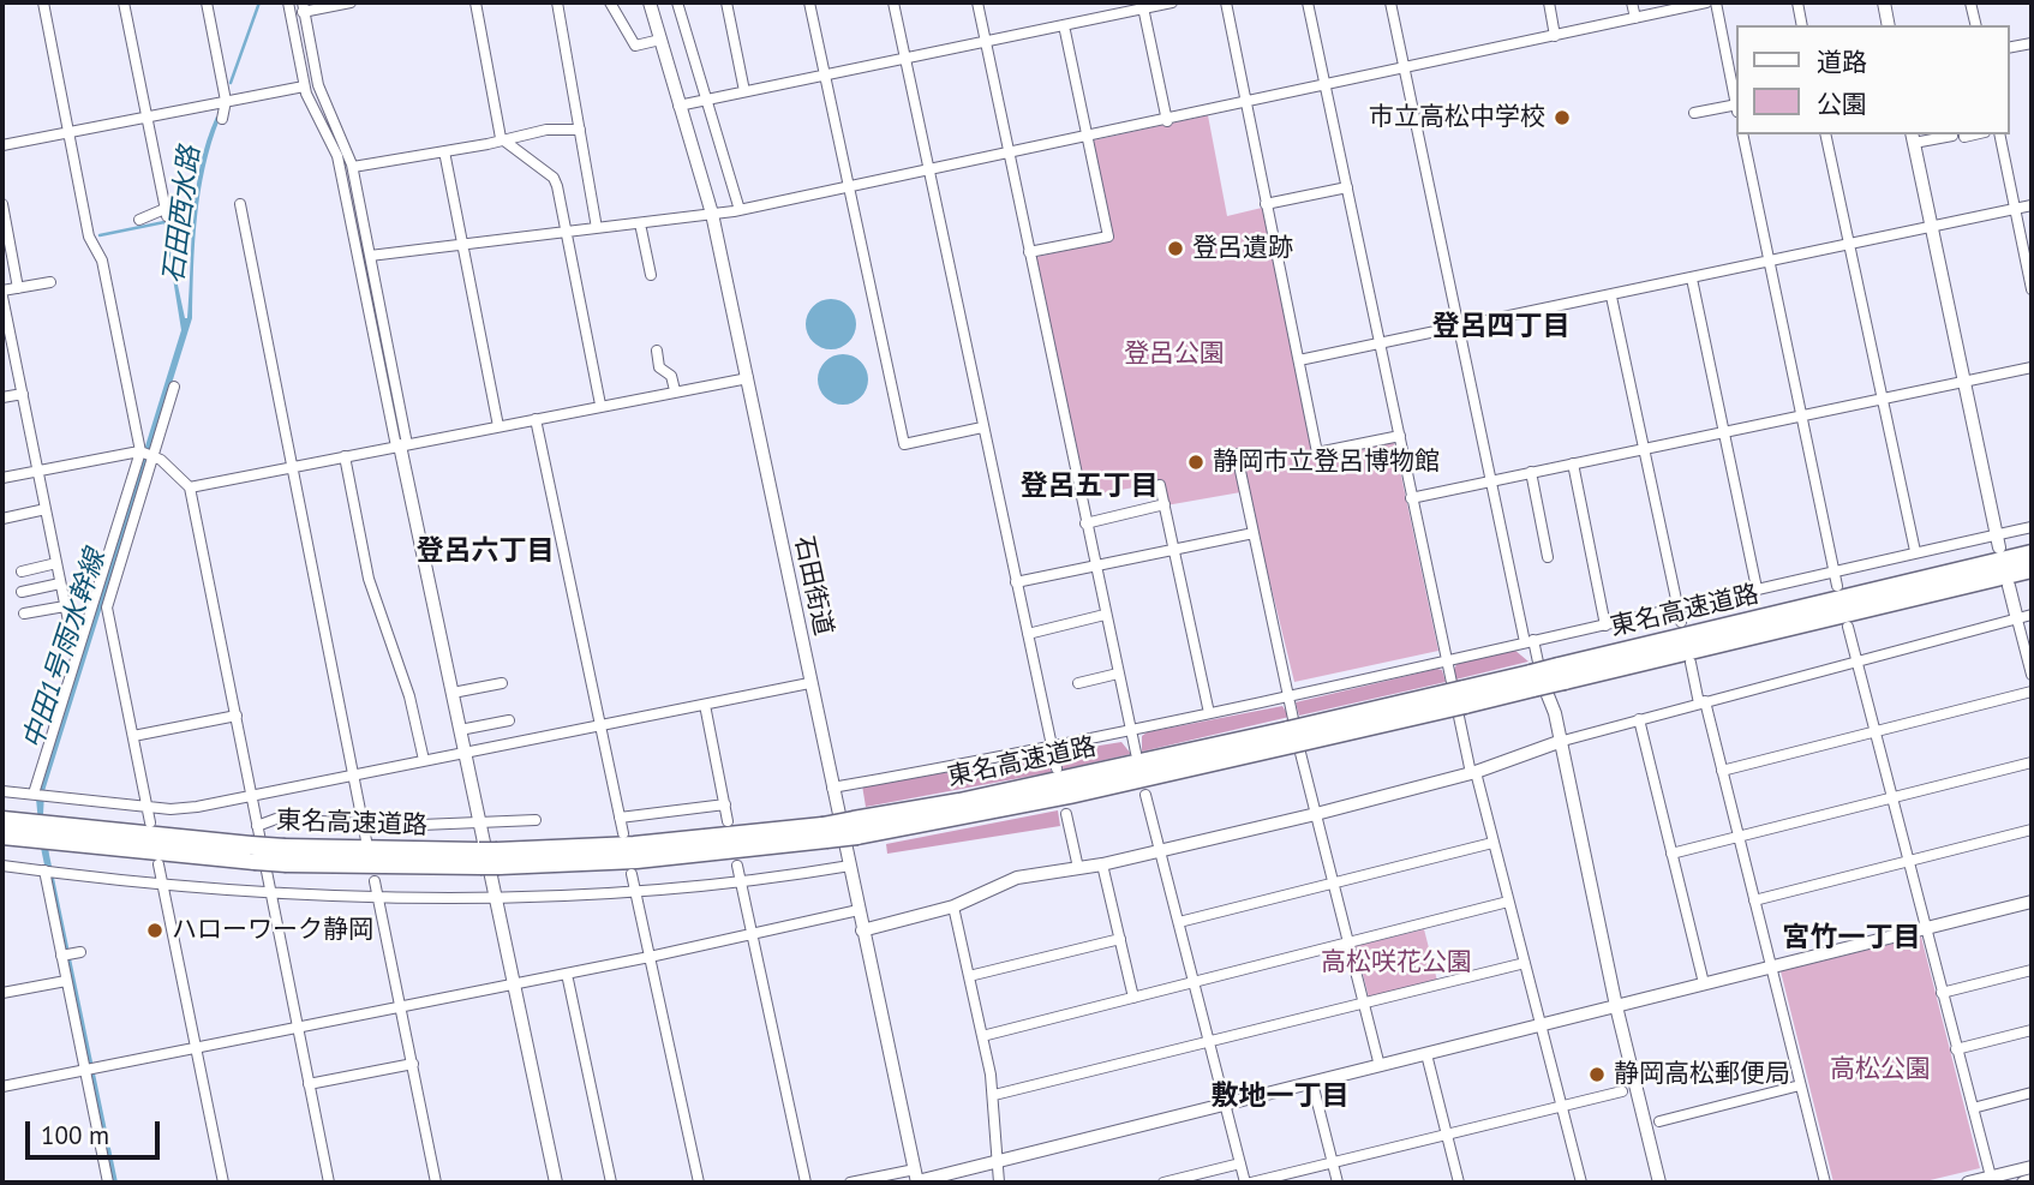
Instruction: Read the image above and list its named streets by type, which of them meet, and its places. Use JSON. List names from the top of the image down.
{
  "streets": {
    "highway": ["東名高速道路"],
    "street": ["石田街道"]
  },
  "districts": [
    "登呂四丁目",
    "登呂五丁目",
    "登呂六丁目",
    "宮竹一丁目",
    "敷地一丁目"
  ],
  "water": ["石田西水路", "中田1号雨水幹線"],
  "parks": ["登呂公園", "高松咲花公園", "高松公園"],
  "places": [
    "市立高松中学校",
    "登呂遺跡",
    "静岡市立登呂博物館",
    "ハローワーク静岡",
    "静岡高松郵便局"
  ],
  "legend": ["道路", "公園"],
  "scale_bar": "100 m"
}
